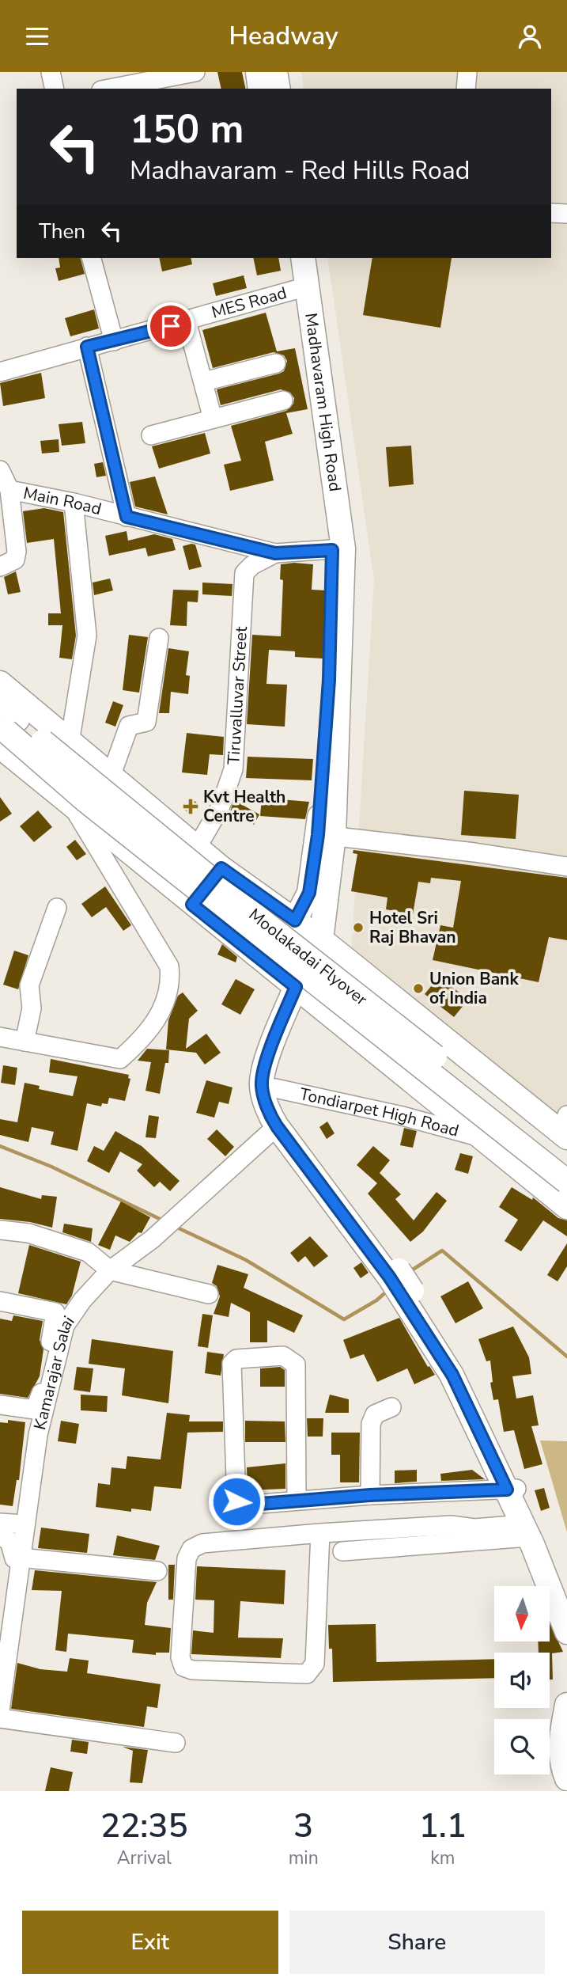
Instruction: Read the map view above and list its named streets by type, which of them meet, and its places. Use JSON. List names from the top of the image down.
{
  "streets": {
    "main road": ["Madhavaram High Road", "Moolakadai Flyover"],
    "street": [
      "MES Road",
      "Main Road",
      "Tiruvalluvar Street",
      "Tondiarpet High Road",
      "Kamarajar Salai"
    ]
  },
  "crossings": [
    ["MES Road", "Madhavaram High Road"],
    ["Madhavaram High Road", "Main Road"],
    ["Main Road", "Tiruvalluvar Street"]
  ],
  "places": {
    "health": ["Kvt Health Centre"],
    "other": ["Hotel Sri Raj Bhavan", "Union Bank of India"]
  },
  "north": "bottom",
  "page": {
    "header": "Headway",
    "turn": ["150 m", "Madhavaram - Red Hills Road"],
    "then": "Then",
    "eta": [
      "22:35",
      "Arrival",
      "3",
      "min",
      "1.1",
      "km"
    ],
    "buttons": ["Exit", "Share"]
  }
}
